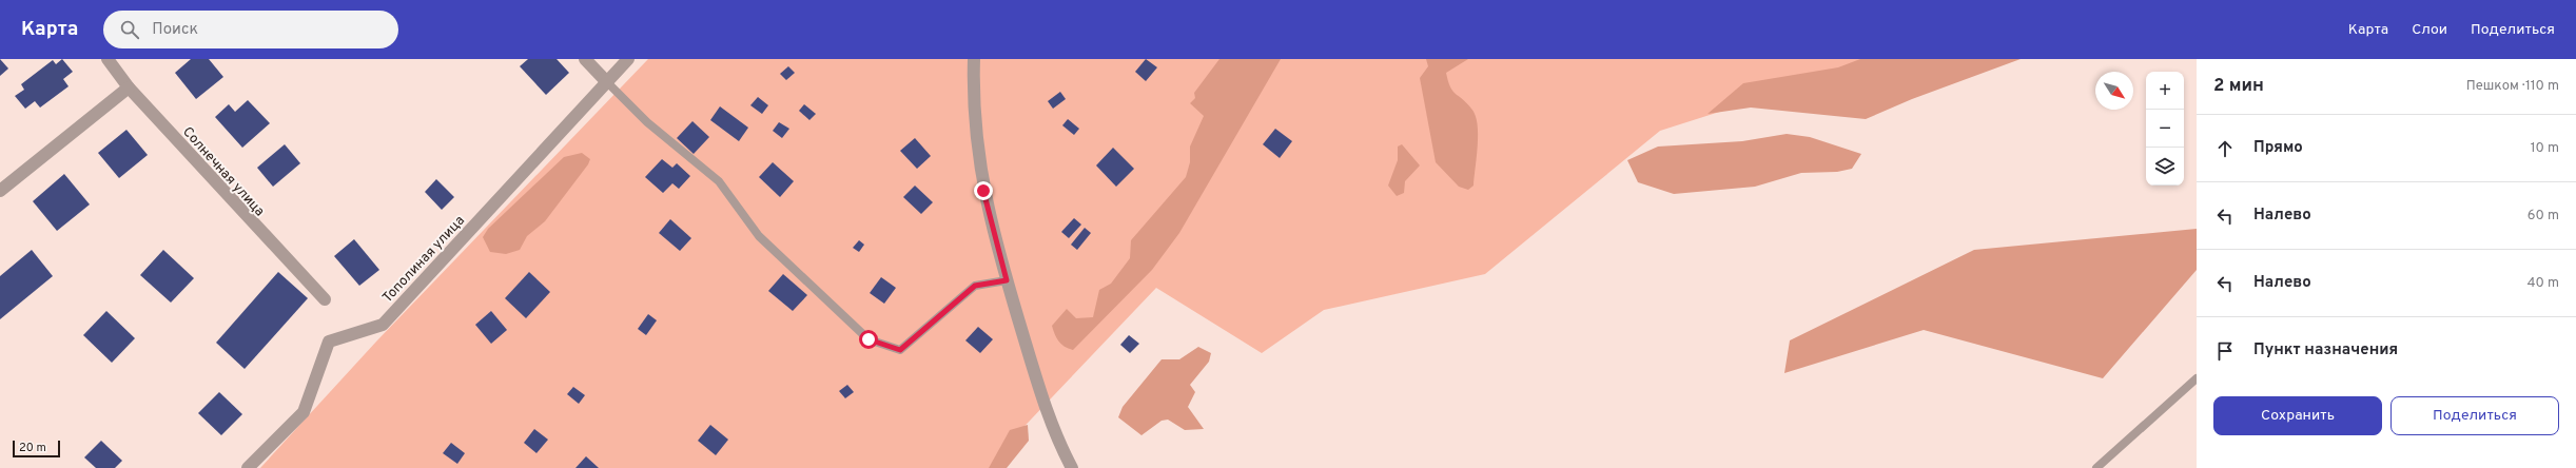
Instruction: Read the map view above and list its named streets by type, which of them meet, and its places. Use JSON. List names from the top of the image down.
{
  "streets": {
    "street": ["Солнечная улица", "Тополиная улица"]
  },
  "scale_bar": "20 m",
  "north": "bottom right",
  "page": {
    "header": "Карта",
    "search": "Поиск",
    "nav": ["Карта", "Слои", "Поделиться"],
    "heading": ["2 мин", "Пешком · 110 m"],
    "map_buttons": ["+", "−"],
    "list": [
      ["Прямо", "10 m"],
      ["Налево", "60 m"],
      ["Налево", "40 m"],
      "Пункт назначения"
    ],
    "buttons": ["Сохранить", "Поделиться"],
    "scale": "20 m"
  }
}
